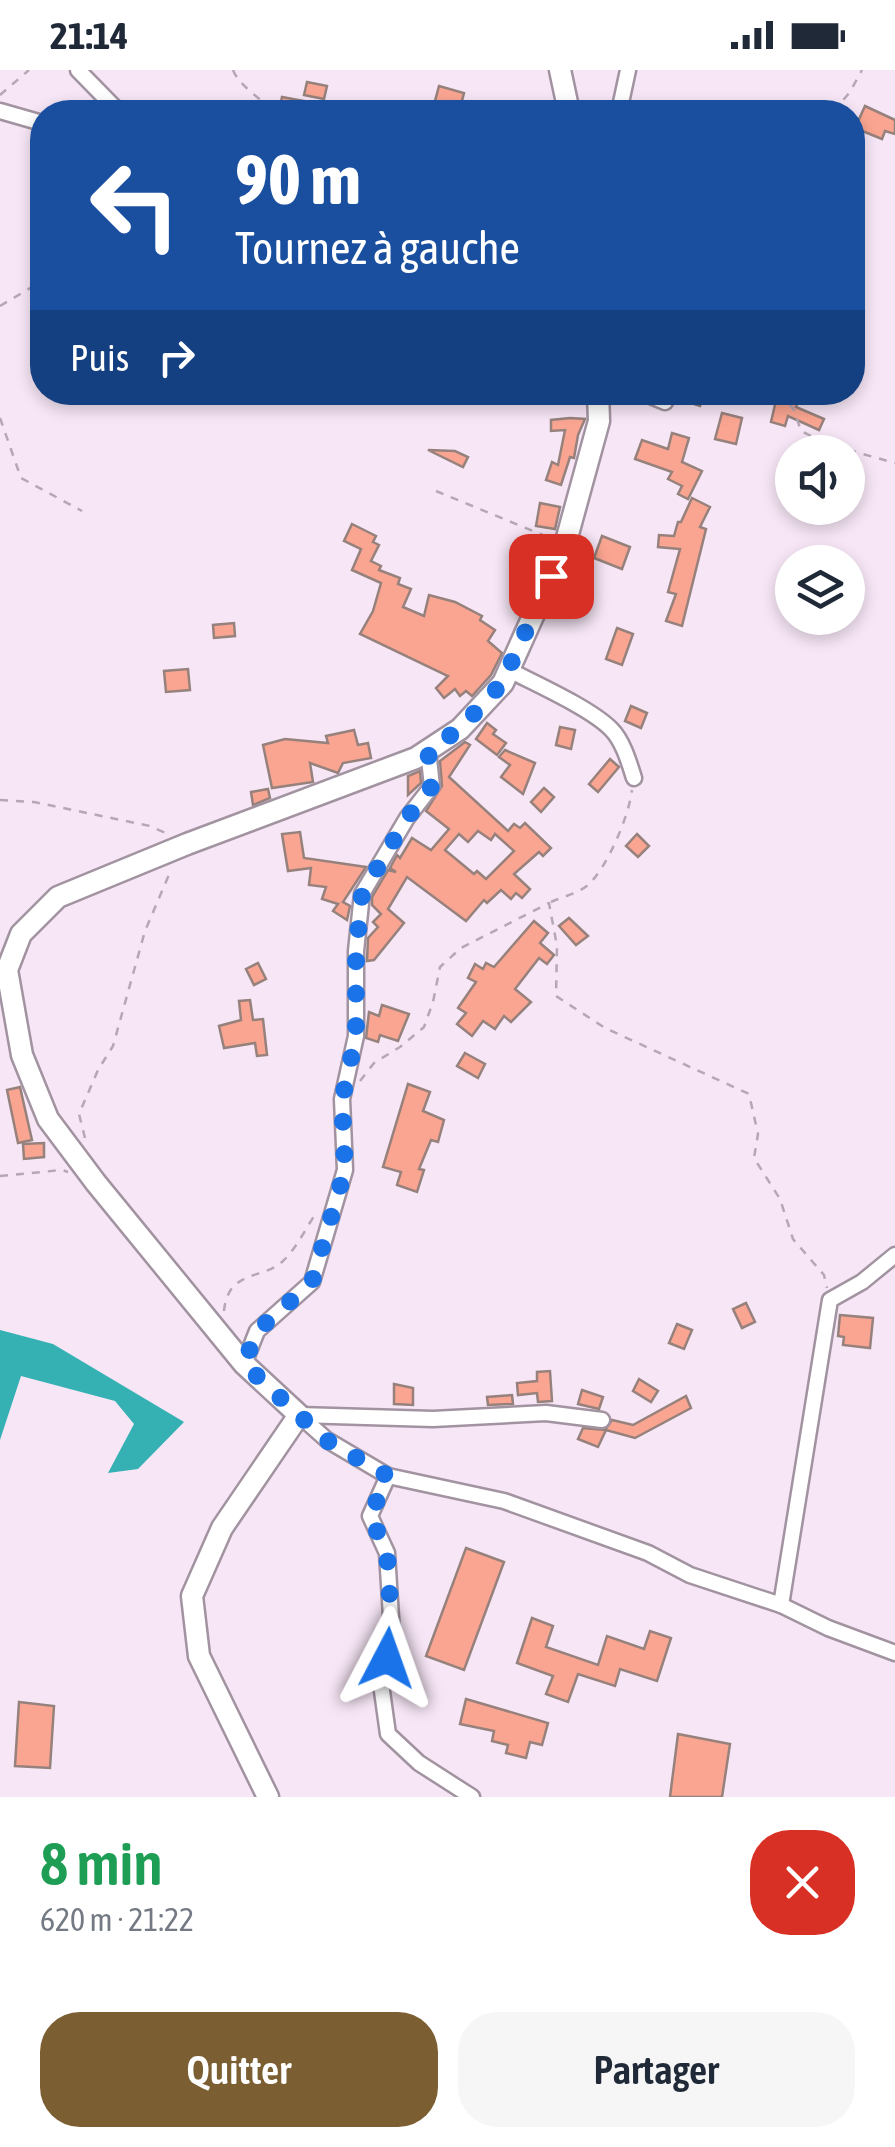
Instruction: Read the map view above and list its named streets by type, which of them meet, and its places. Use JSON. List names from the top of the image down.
{
  "page": {
    "status": "21:14",
    "turn": ["90 m", "Tournez à gauche"],
    "then": "Puis",
    "heading": ["8 min", "620 m · 21:22"],
    "buttons": ["Quitter", "Partager"]
  }
}
